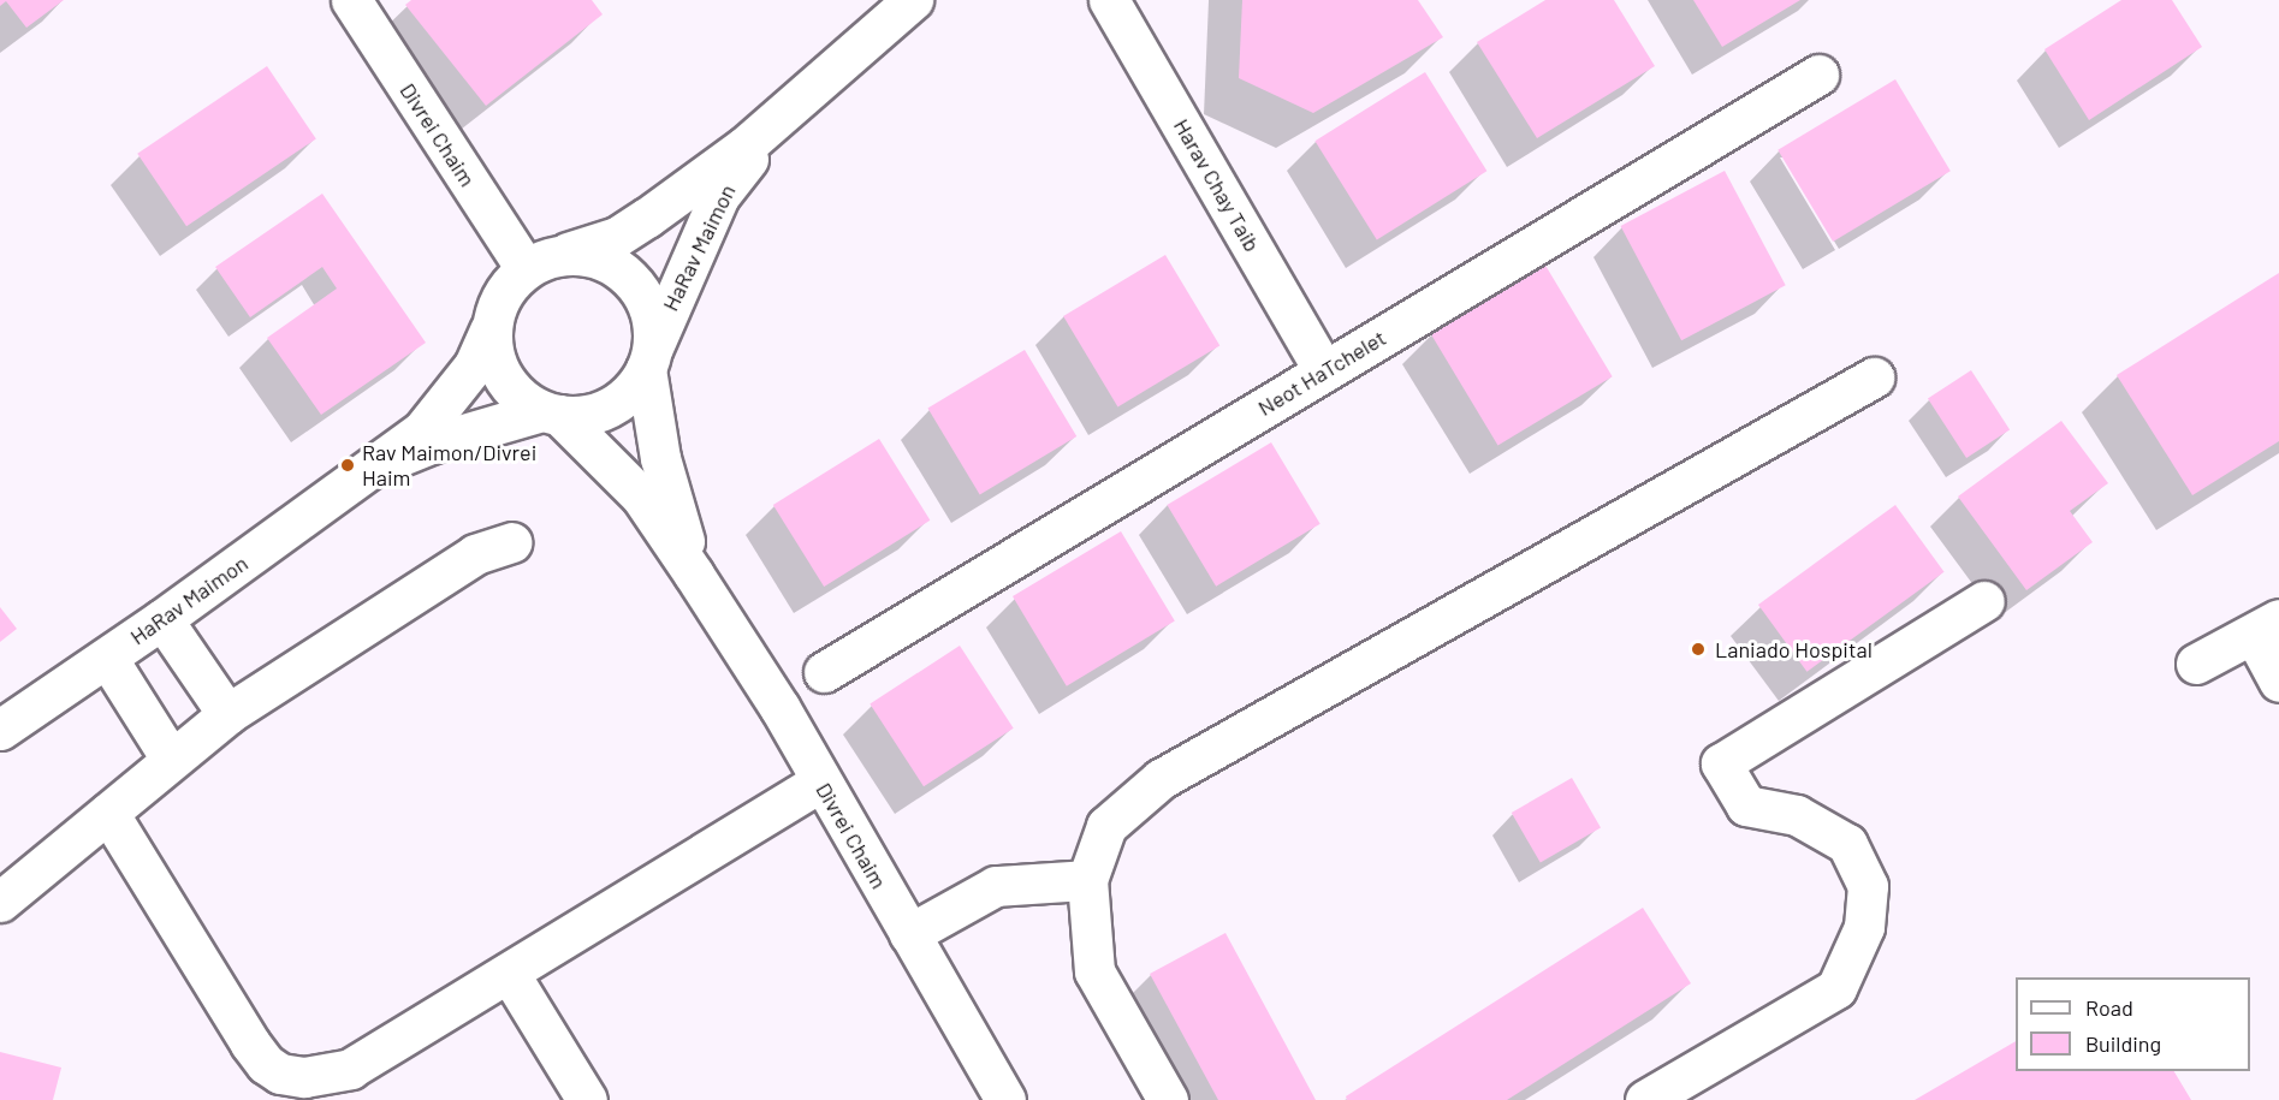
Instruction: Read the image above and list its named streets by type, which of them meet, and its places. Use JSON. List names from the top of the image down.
{
  "streets": {
    "street": [
      "Divrei Chaim",
      "Harav Chay Taib",
      "HaRav Maimon",
      "Neot HaTchelet"
    ]
  },
  "crossings": [
    ["Divrei Chaim", "HaRav Maimon"],
    ["Harav Chay Taib", "Neot HaTchelet"]
  ],
  "places": ["Rav Maimon/Divrei Haim", "Laniado Hospital"],
  "legend": ["Road", "Building"]
}
